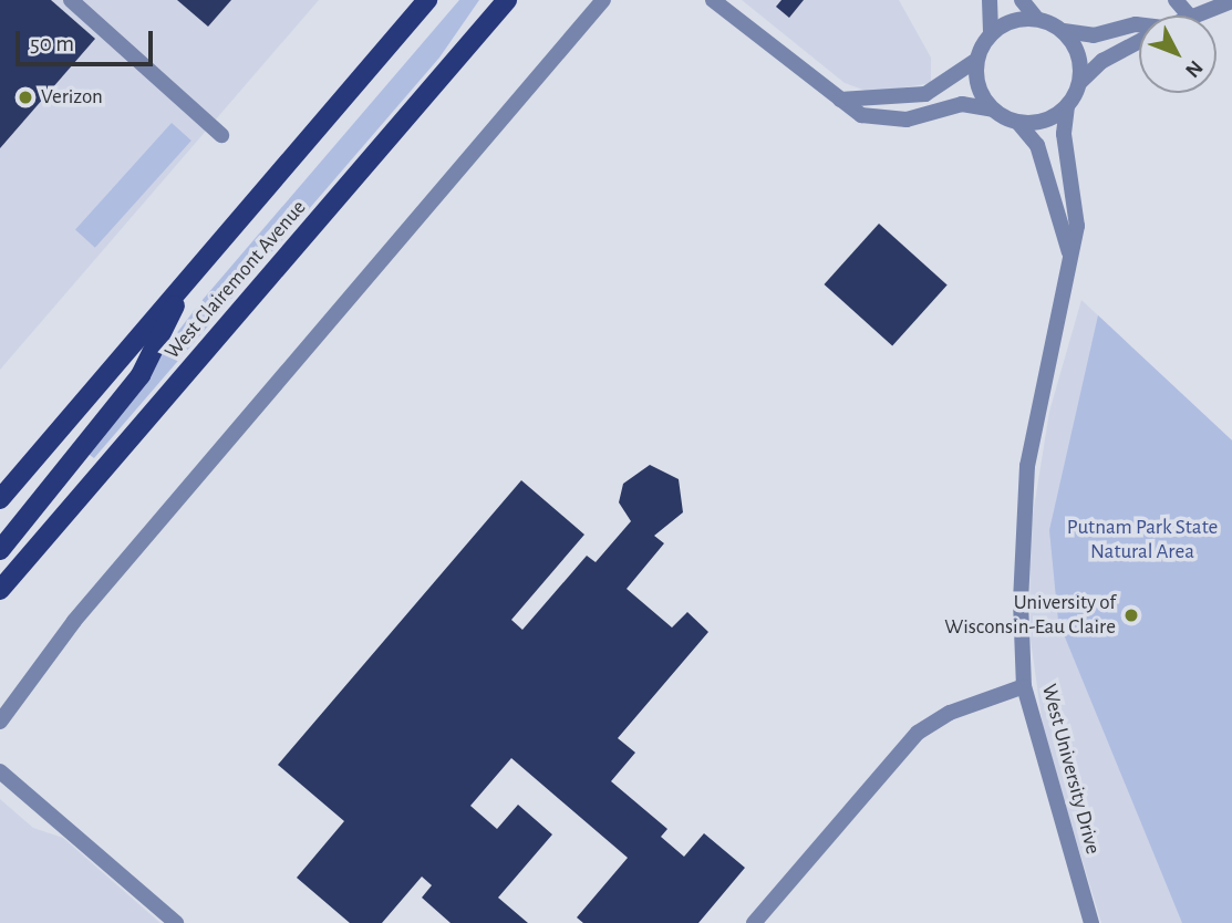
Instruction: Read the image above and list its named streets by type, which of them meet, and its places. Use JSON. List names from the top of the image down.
{
  "streets": {
    "main road": ["West Clairemont Avenue"],
    "street": ["West University Drive"]
  },
  "parks": ["Putnam Park State Natural Area"],
  "places": ["Verizon", "University of Wisconsin-Eau Claire"],
  "scale_bar": "50 m",
  "north": "bottom right"
}
